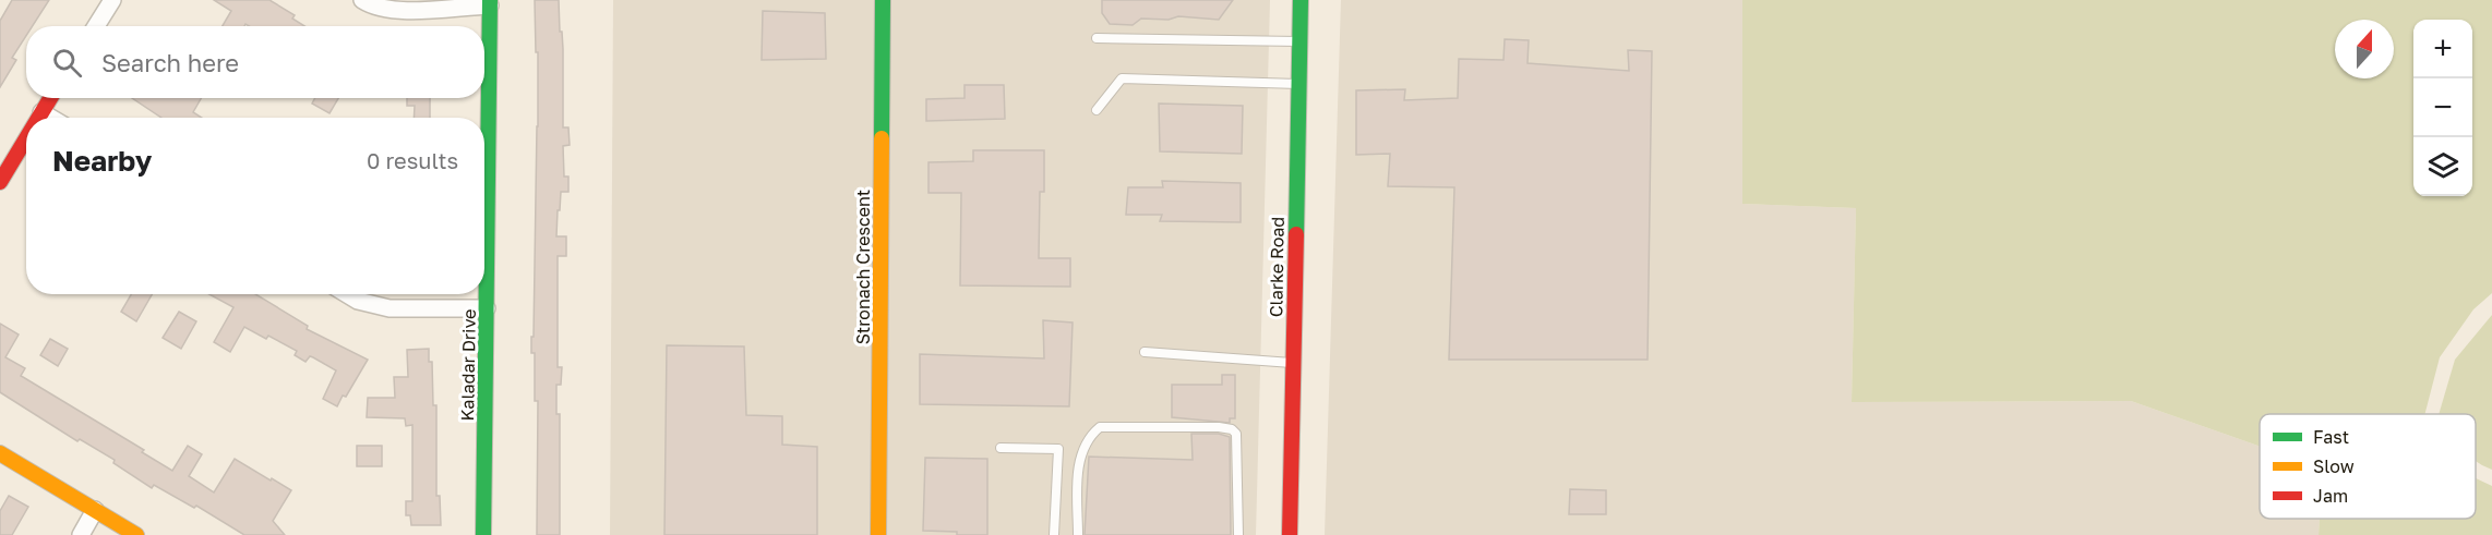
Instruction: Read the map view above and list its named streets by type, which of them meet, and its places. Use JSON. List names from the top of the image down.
{
  "streets": {
    "street": ["Stronach Crescent", "Clarke Road", "Kaladar Drive"]
  },
  "legend": ["Fast", "Slow", "Jam"],
  "north": "top",
  "page": {
    "map_buttons": ["+", "−"],
    "search": "Search here",
    "heading": ["Nearby", "0 results"]
  }
}
